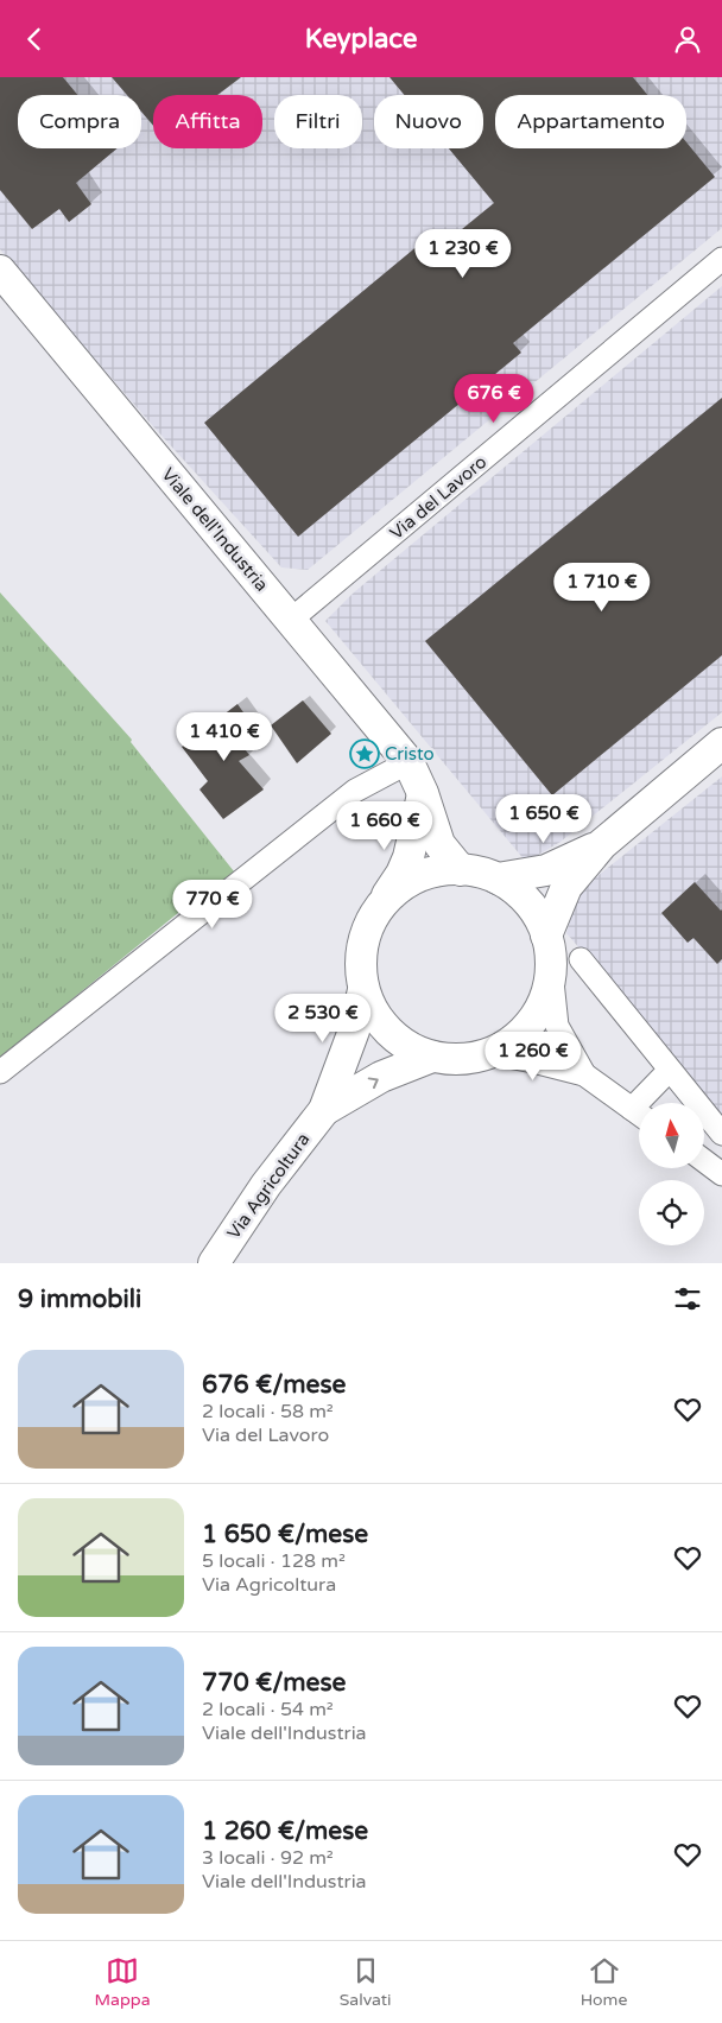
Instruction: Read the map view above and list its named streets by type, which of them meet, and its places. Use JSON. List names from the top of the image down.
{
  "streets": {
    "main road": ["Viale dell'Industria", "Via Agricoltura"],
    "street": ["Via del Lavoro"]
  },
  "crossings": [
    ["Via del Lavoro", "Viale dell'Industria"],
    ["Viale dell'Industria", "Via Agricoltura"]
  ],
  "places": {
    "place": ["Cristo"]
  },
  "north": "top",
  "page": {
    "header": "Keyplace",
    "chip": [
      "Compra",
      "Affitta",
      "Filtri",
      "Nuovo",
      "Appartamento"
    ],
    "price": [
      "1 230 €",
      "676 €",
      "1 710 €",
      "1 410 €",
      "1 650 €",
      "1 660 €",
      "770 €",
      "2 530 €",
      "1 260 €"
    ],
    "heading": "9 immobili",
    "list": [
      {
        "name": "676 €/mese",
        "note": "2 locali · 58 m² · Via del Lavoro"
      },
      {
        "name": "1 650 €/mese",
        "note": "5 locali · 128 m² · Via Agricoltura"
      },
      {
        "name": "770 €/mese",
        "note": "2 locali · 54 m² · Viale dell'Industria"
      },
      {
        "name": "1 260 €/mese",
        "note": "3 locali · 92 m² · Viale dell'Industria"
      }
    ],
    "tabs": ["Mappa", "Salvati", "Home"]
  }
}
